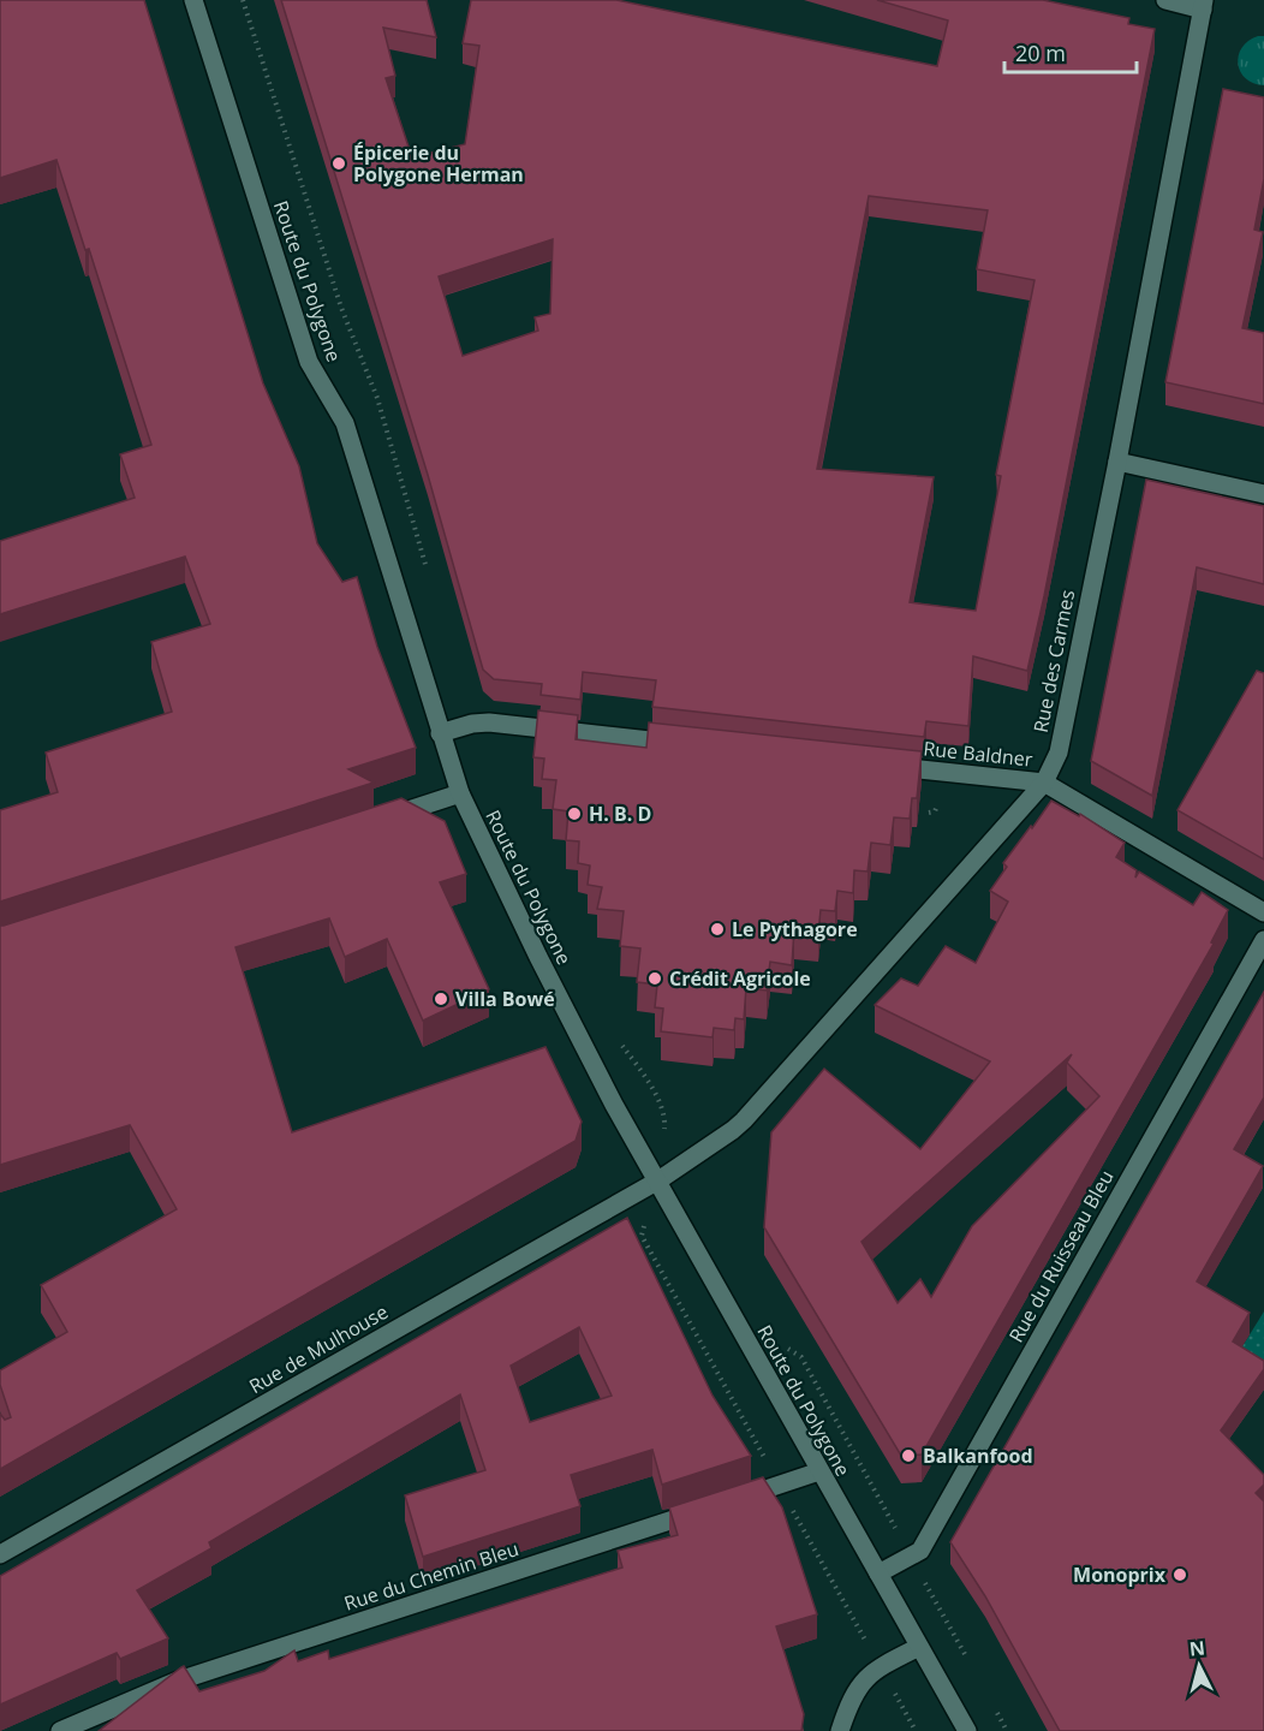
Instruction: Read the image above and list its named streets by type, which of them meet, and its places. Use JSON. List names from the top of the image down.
{
  "streets": {
    "street": [
      "Route du Polygone",
      "Rue des Carmes",
      "Rue Baldner",
      "Rue du Ruisseau Bleu",
      "Rue de Mulhouse",
      "Rue du Chemin Bleu"
    ]
  },
  "crossings": [
    ["Route du Polygone", "Rue des Carmes"],
    ["Route du Polygone", "Rue du Ruisseau Bleu"],
    ["Route du Polygone", "Rue de Mulhouse"],
    ["Rue des Carmes", "Rue Baldner"],
    ["Rue des Carmes", "Rue de Mulhouse"]
  ],
  "places": [
    "Épicerie du Polygone Herman",
    "H. B. D",
    "Le Pythagore",
    "Crédit Agricole",
    "Villa Bowé",
    "Balkanfood",
    "Monoprix"
  ],
  "scale_bar": "20 m",
  "north": "top"
}
